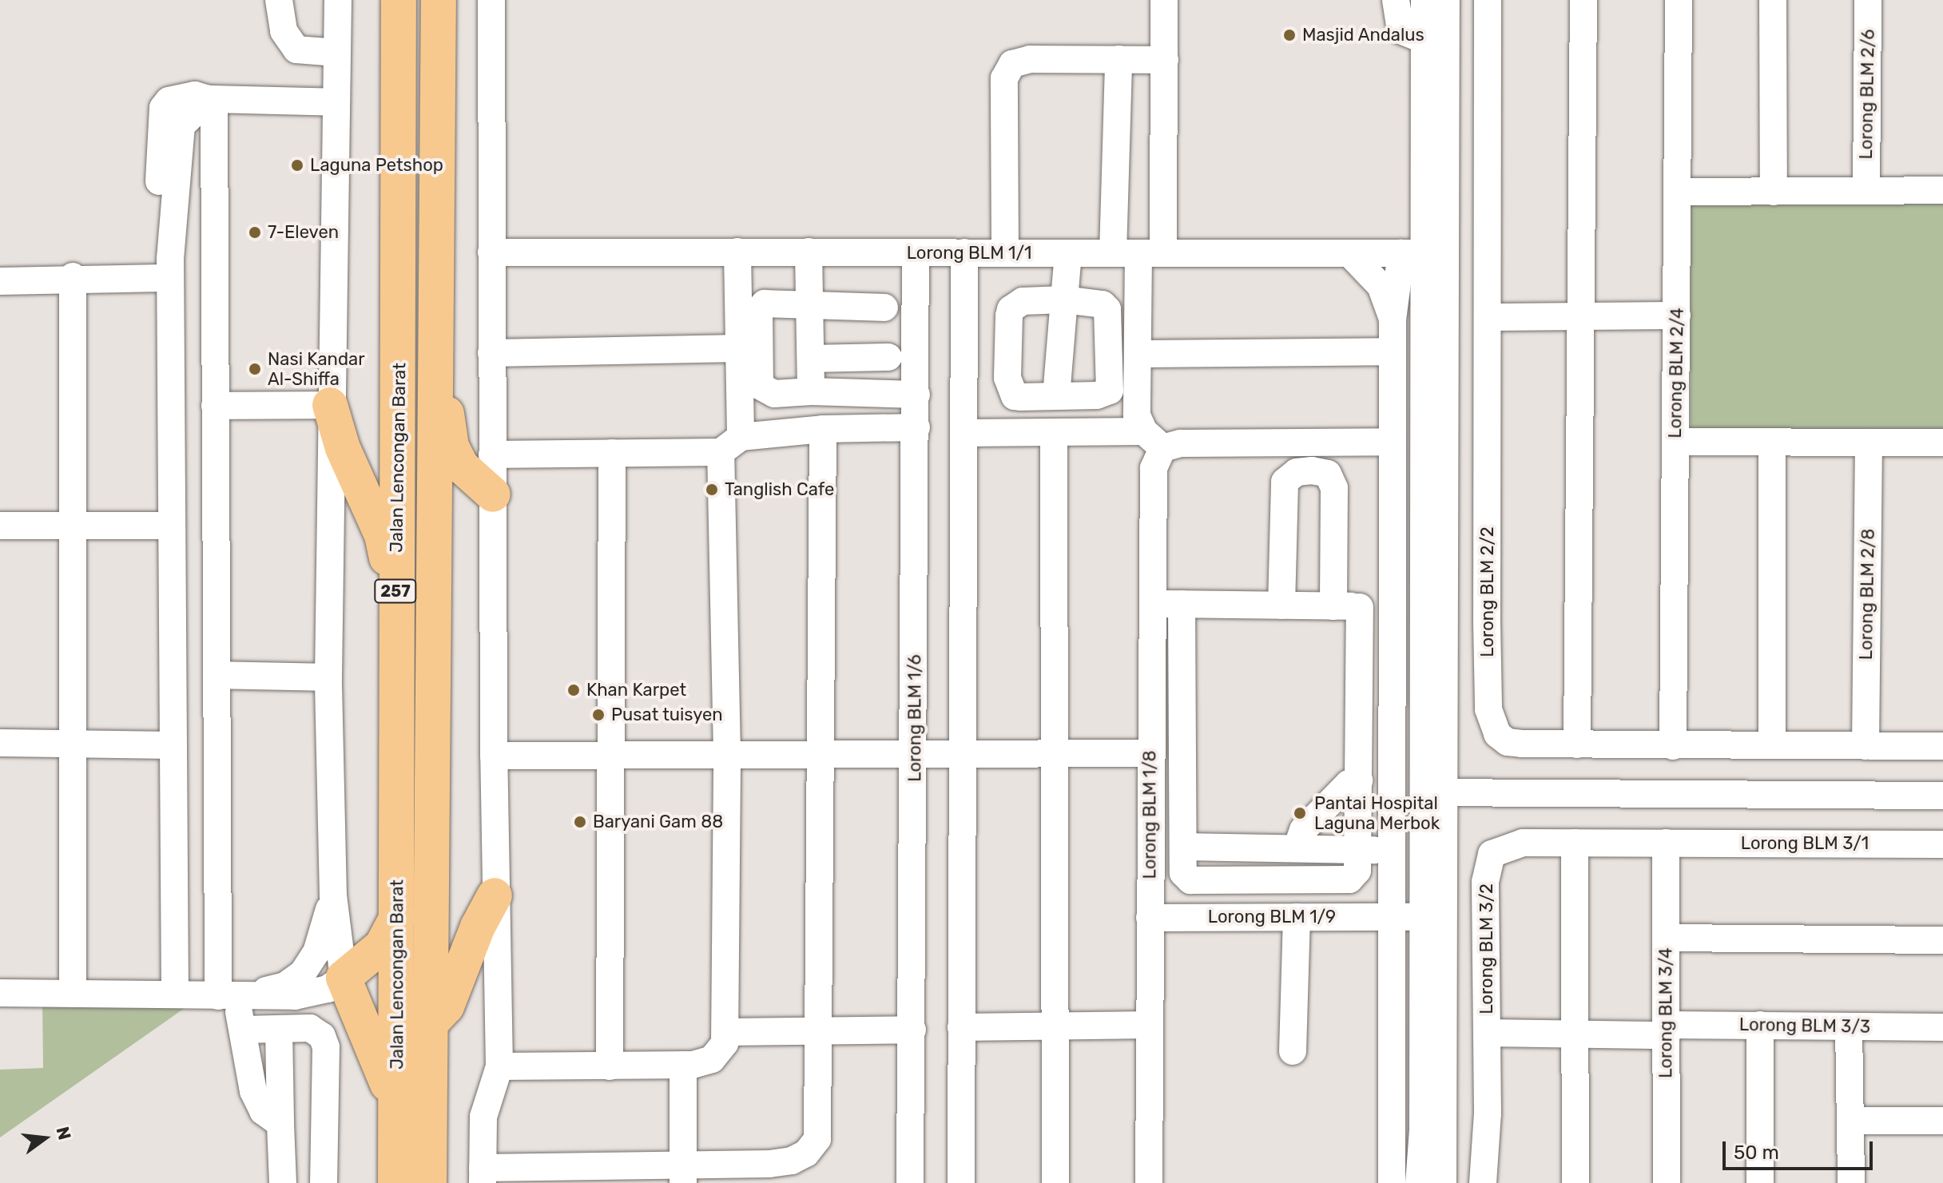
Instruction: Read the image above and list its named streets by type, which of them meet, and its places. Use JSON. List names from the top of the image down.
{
  "streets": {
    "highway": ["Jalan Lencongan Barat", "257"],
    "street": [
      "Lorong BLM 2/6",
      "Lorong BLM 1/1",
      "Lorong BLM 2/4",
      "Lorong BLM 2/2",
      "Lorong BLM 2/8",
      "Lorong BLM 1/6",
      "Lorong BLM 1/8",
      "Lorong BLM 3/1",
      "Lorong BLM 1/9",
      "Lorong BLM 3/2",
      "Lorong BLM 3/4",
      "Lorong BLM 3/3"
    ]
  },
  "crossings": [
    ["Lorong BLM 1/1", "Lorong BLM 1/6"],
    ["Lorong BLM 2/4", "Lorong BLM 2/2"],
    ["Lorong BLM 2/2", "Lorong BLM 2/8"],
    ["Lorong BLM 1/8", "Lorong BLM 1/9"],
    ["Lorong BLM 3/1", "Lorong BLM 3/2"],
    ["Lorong BLM 3/1", "Lorong BLM 3/4"],
    ["Lorong BLM 3/2", "Lorong BLM 3/4"],
    ["Lorong BLM 3/2", "Lorong BLM 3/3"],
    ["Lorong BLM 3/4", "Lorong BLM 3/3"]
  ],
  "places": [
    "Masjid Andalus",
    "Laguna Petshop",
    "7-Eleven",
    "Nasi Kandar Al-Shiffa",
    "Tanglish Cafe",
    "Khan Karpet",
    "Pusat tuisyen",
    "Pantai Hospital Laguna Merbok",
    "Baryani Gam 88"
  ],
  "scale_bar": "50 m",
  "north": "right"
}
